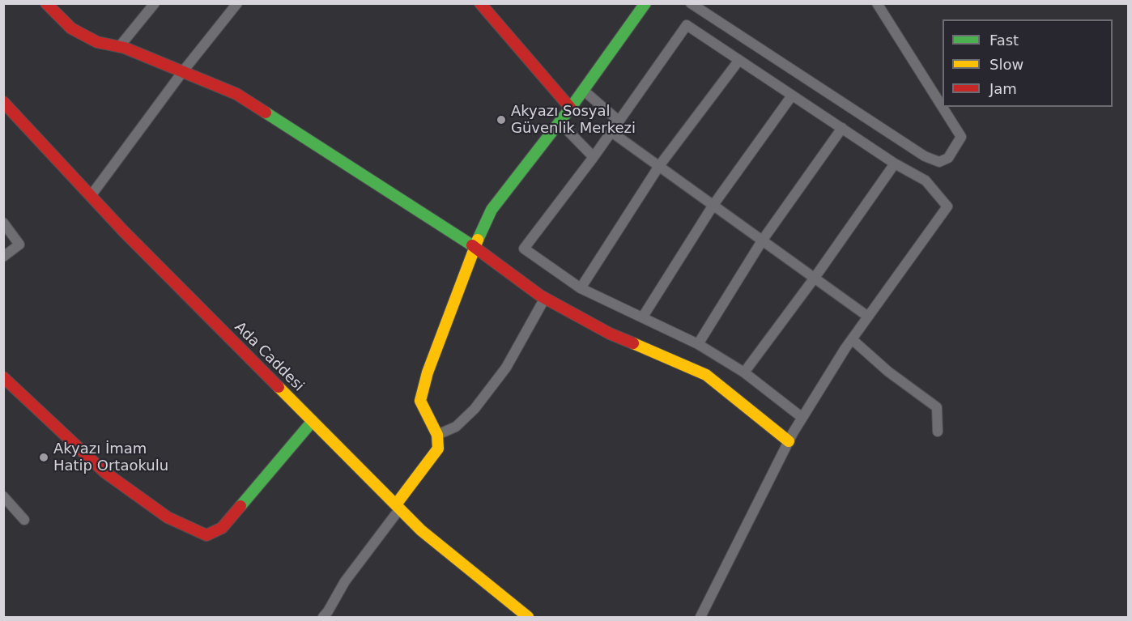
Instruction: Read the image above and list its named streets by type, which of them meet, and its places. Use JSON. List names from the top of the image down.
{
  "streets": {
    "main road": ["Ada Caddesi"]
  },
  "places": ["Akyazı Sosyal Güvenlik Merkezi", "Akyazı İmam Hatip Ortaokulu"],
  "legend": ["Fast", "Slow", "Jam"]
}
